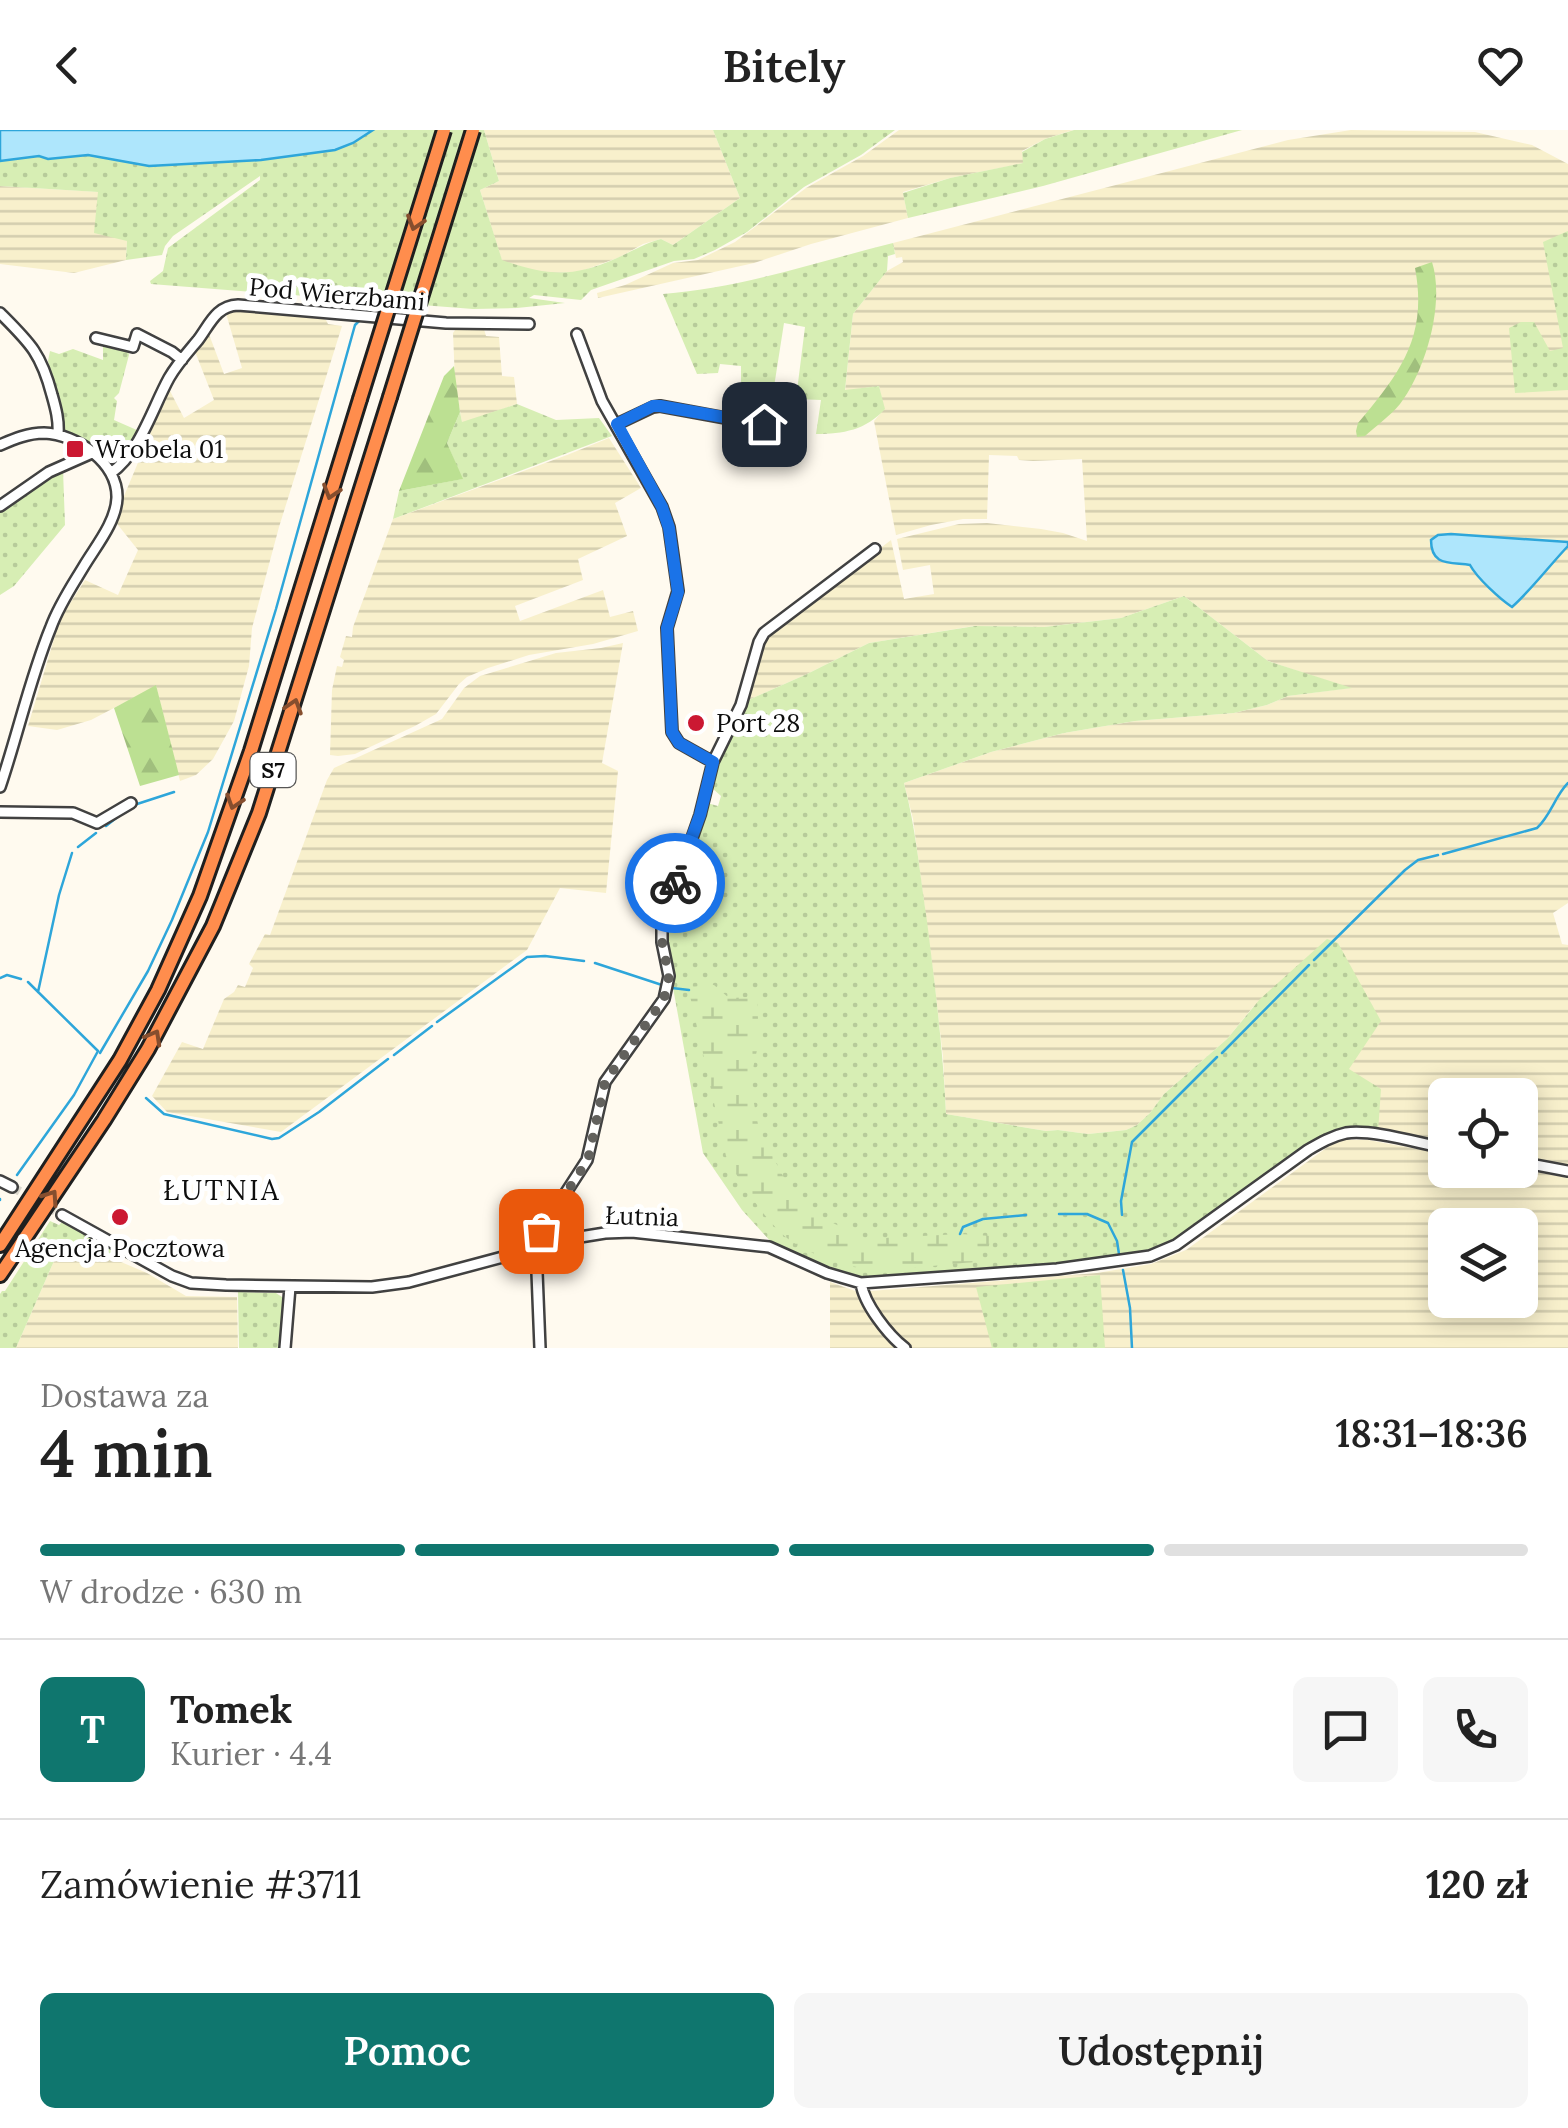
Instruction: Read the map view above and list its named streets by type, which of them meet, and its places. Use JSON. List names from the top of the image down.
{
  "streets": {
    "highway": ["S7"],
    "street": ["Pod Wierzbami", "Łutnia"]
  },
  "districts": ["ŁUTNIA"],
  "places": {
    "transit": ["Wrobela 01"],
    "other": ["Port 28", "Agencja Pocztowa"]
  },
  "page": {
    "header": "Bitely",
    "heading": ["4 min", "Dostawa za", "18:31–18:36"],
    "panel": [
      "Tomek",
      "Kurier · 4.4",
      "Zamówienie #3711",
      "120 zł"
    ],
    "bar": "W drodze · 630 m",
    "round": "T",
    "buttons": ["Pomoc", "Udostępnij"]
  }
}
